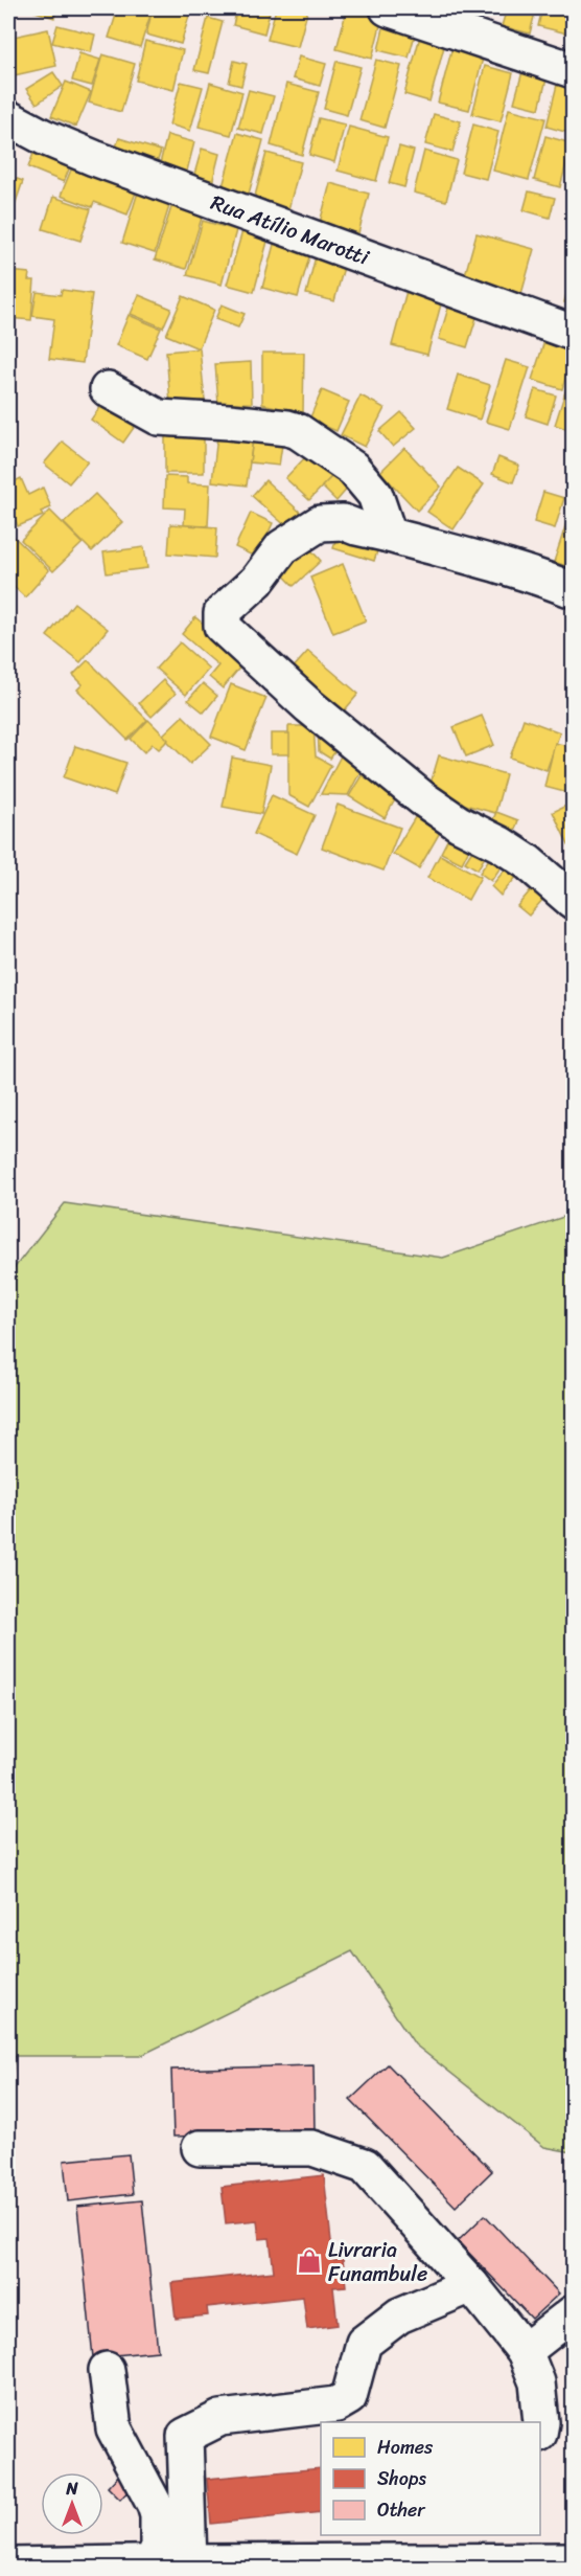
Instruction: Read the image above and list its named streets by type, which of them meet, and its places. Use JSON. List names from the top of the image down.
{
  "streets": {
    "street": ["Rua Atílio Marotti"]
  },
  "places": {
    "shop": ["Livraria Funambule"]
  },
  "legend": ["Homes", "Shops", "Other"],
  "north": "top"
}
